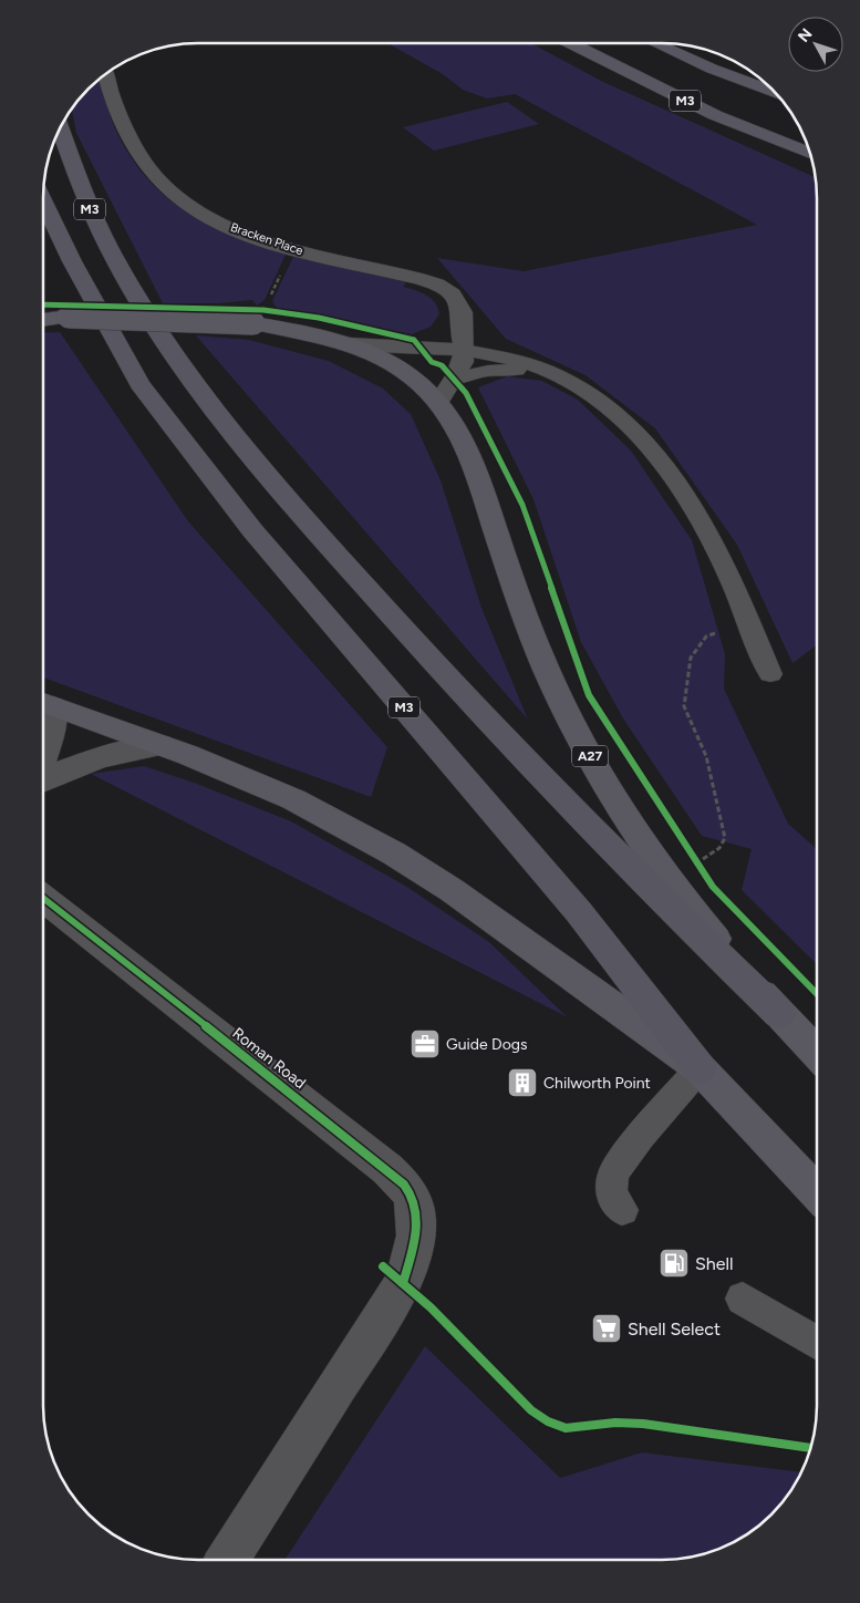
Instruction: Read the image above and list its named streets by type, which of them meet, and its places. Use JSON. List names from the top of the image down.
{
  "streets": {
    "highway": ["M3"],
    "main road": ["A27"],
    "street": ["Bracken Place", "Roman Road"]
  },
  "crossings": [
    ["M3", "A27"]
  ],
  "places": {
    "office": ["Guide Dogs"],
    "building": ["Chilworth Point"],
    "fuel station": ["Shell"],
    "supermarket": ["Shell Select"]
  },
  "north": "top left"
}
